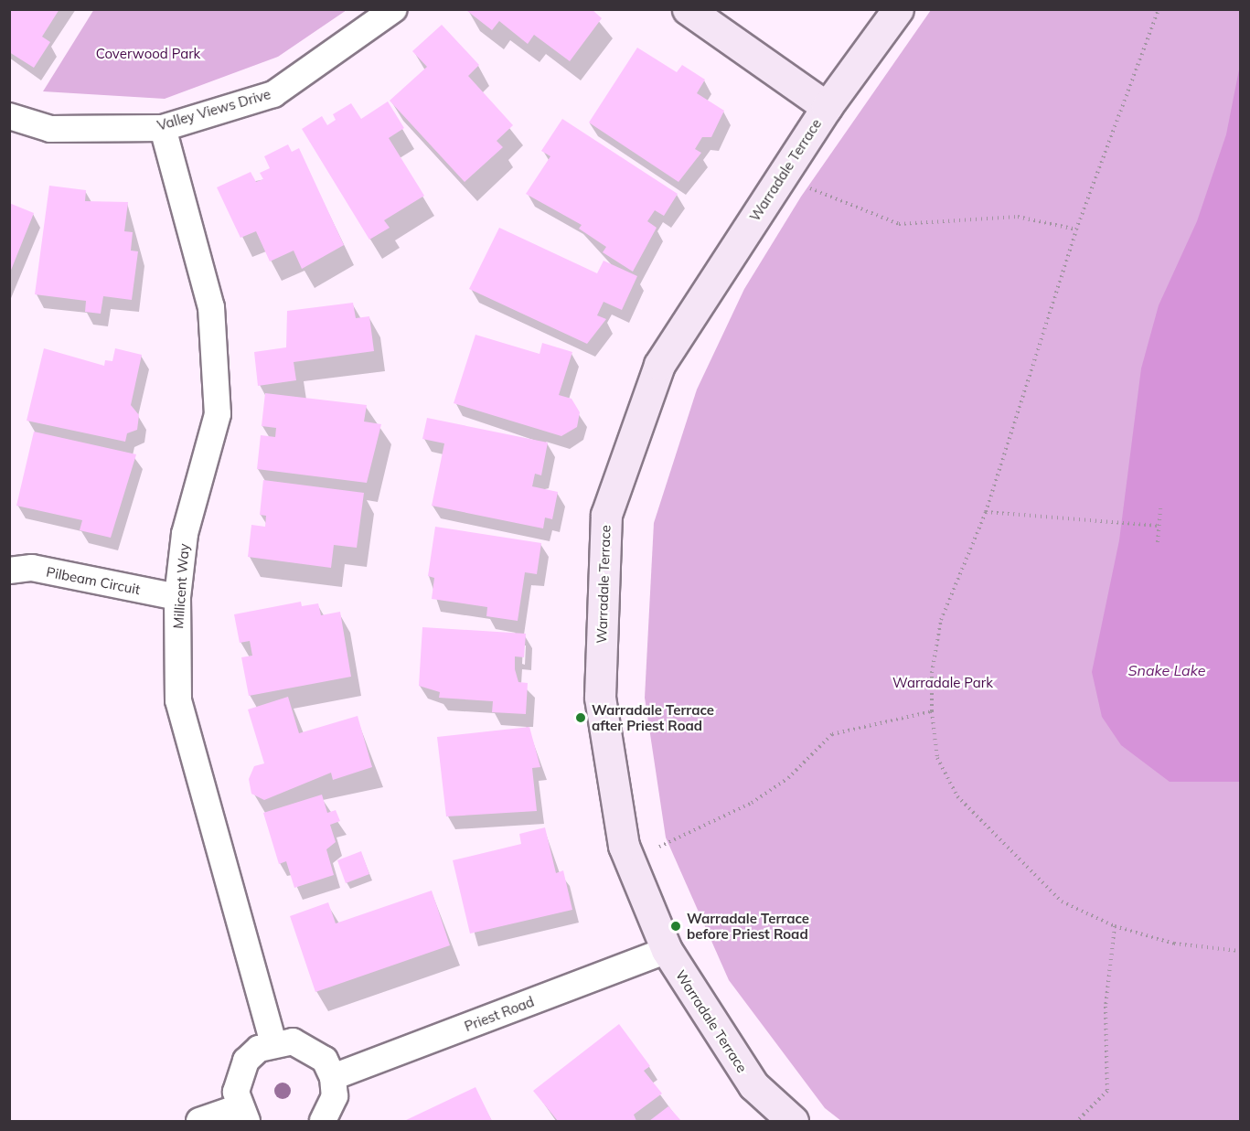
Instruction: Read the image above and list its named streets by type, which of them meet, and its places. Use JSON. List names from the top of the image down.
{
  "streets": {
    "street": [
      "Valley Views Drive",
      "Warradale Terrace",
      "Pilbeam Circuit",
      "Millicent Way",
      "Priest Road"
    ]
  },
  "crossings": [
    ["Valley Views Drive", "Millicent Way"],
    ["Warradale Terrace", "Priest Road"],
    ["Pilbeam Circuit", "Millicent Way"]
  ],
  "water": ["Snake Lake"],
  "parks": ["Coverwood Park", "Warradale Park"],
  "places": ["Warradale Terrace after Priest Road", "Warradale Terrace before Priest Road"]
}
